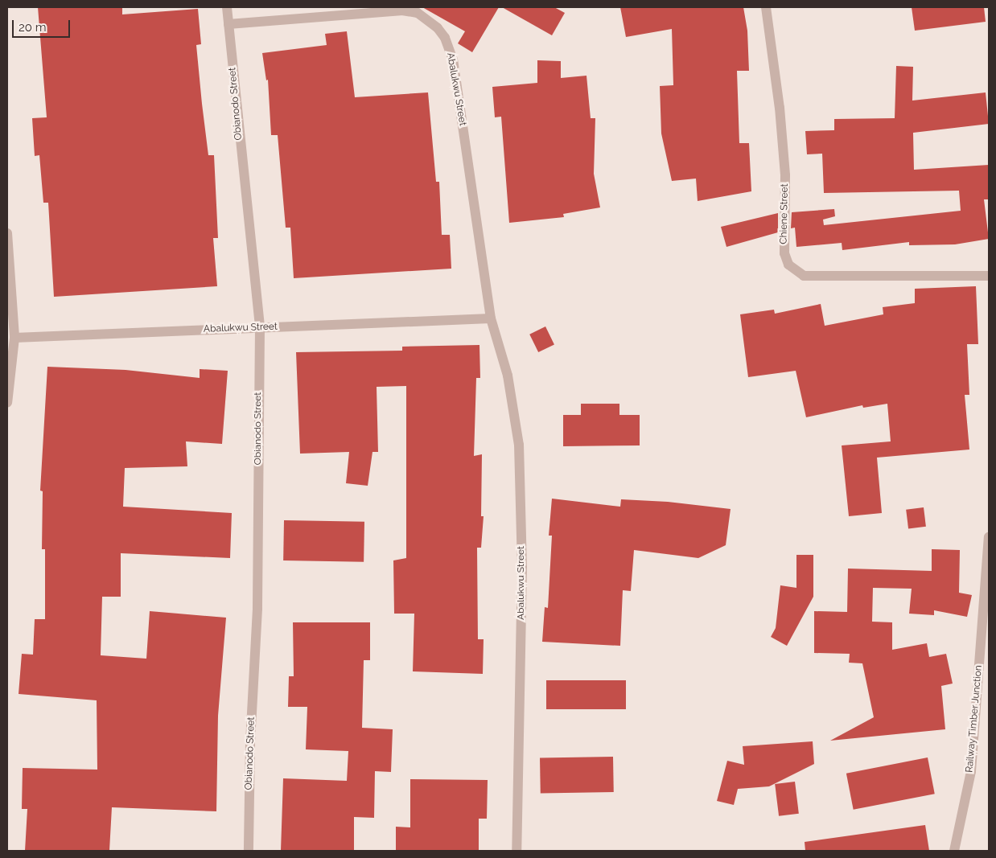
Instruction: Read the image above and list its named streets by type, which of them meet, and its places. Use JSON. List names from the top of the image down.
{
  "streets": {
    "street": [
      "Abalukwu Street",
      "Obianodo Street",
      "Chiene Street",
      "Railway Timber Junction"
    ]
  },
  "crossings": [
    ["Abalukwu Street", "Obianodo Street"]
  ],
  "scale_bar": "20 m"
}
